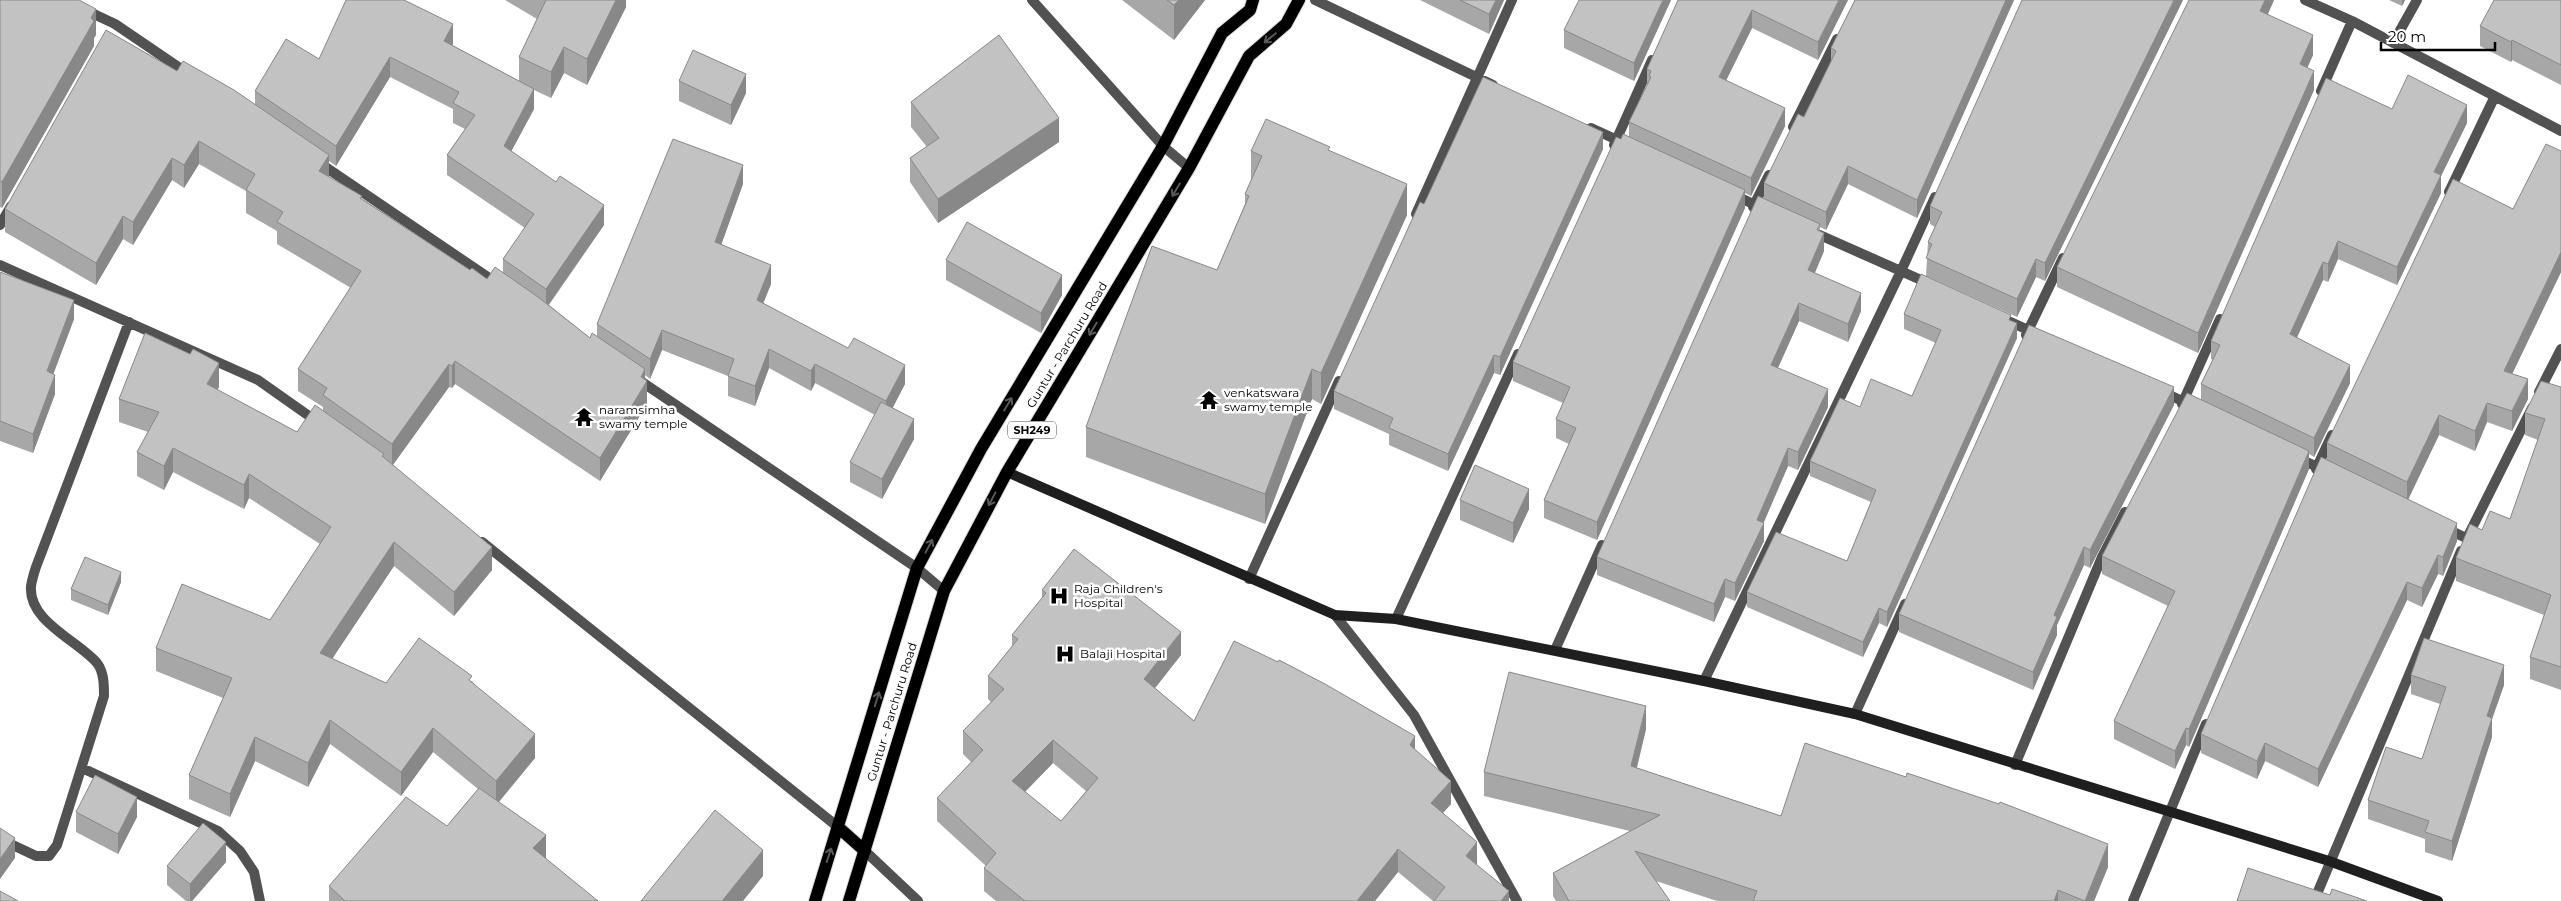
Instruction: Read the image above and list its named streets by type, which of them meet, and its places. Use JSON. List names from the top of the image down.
{
  "streets": {
    "main road": ["Guntur - Parchuru Road", "SH249"]
  },
  "places": {
    "temple": ["venkatswara swamy temple", "naramsimha swamy temple"],
    "hospital": ["Raja Children's Hospital", "Balaji Hospital"]
  },
  "scale_bar": "20 m"
}
